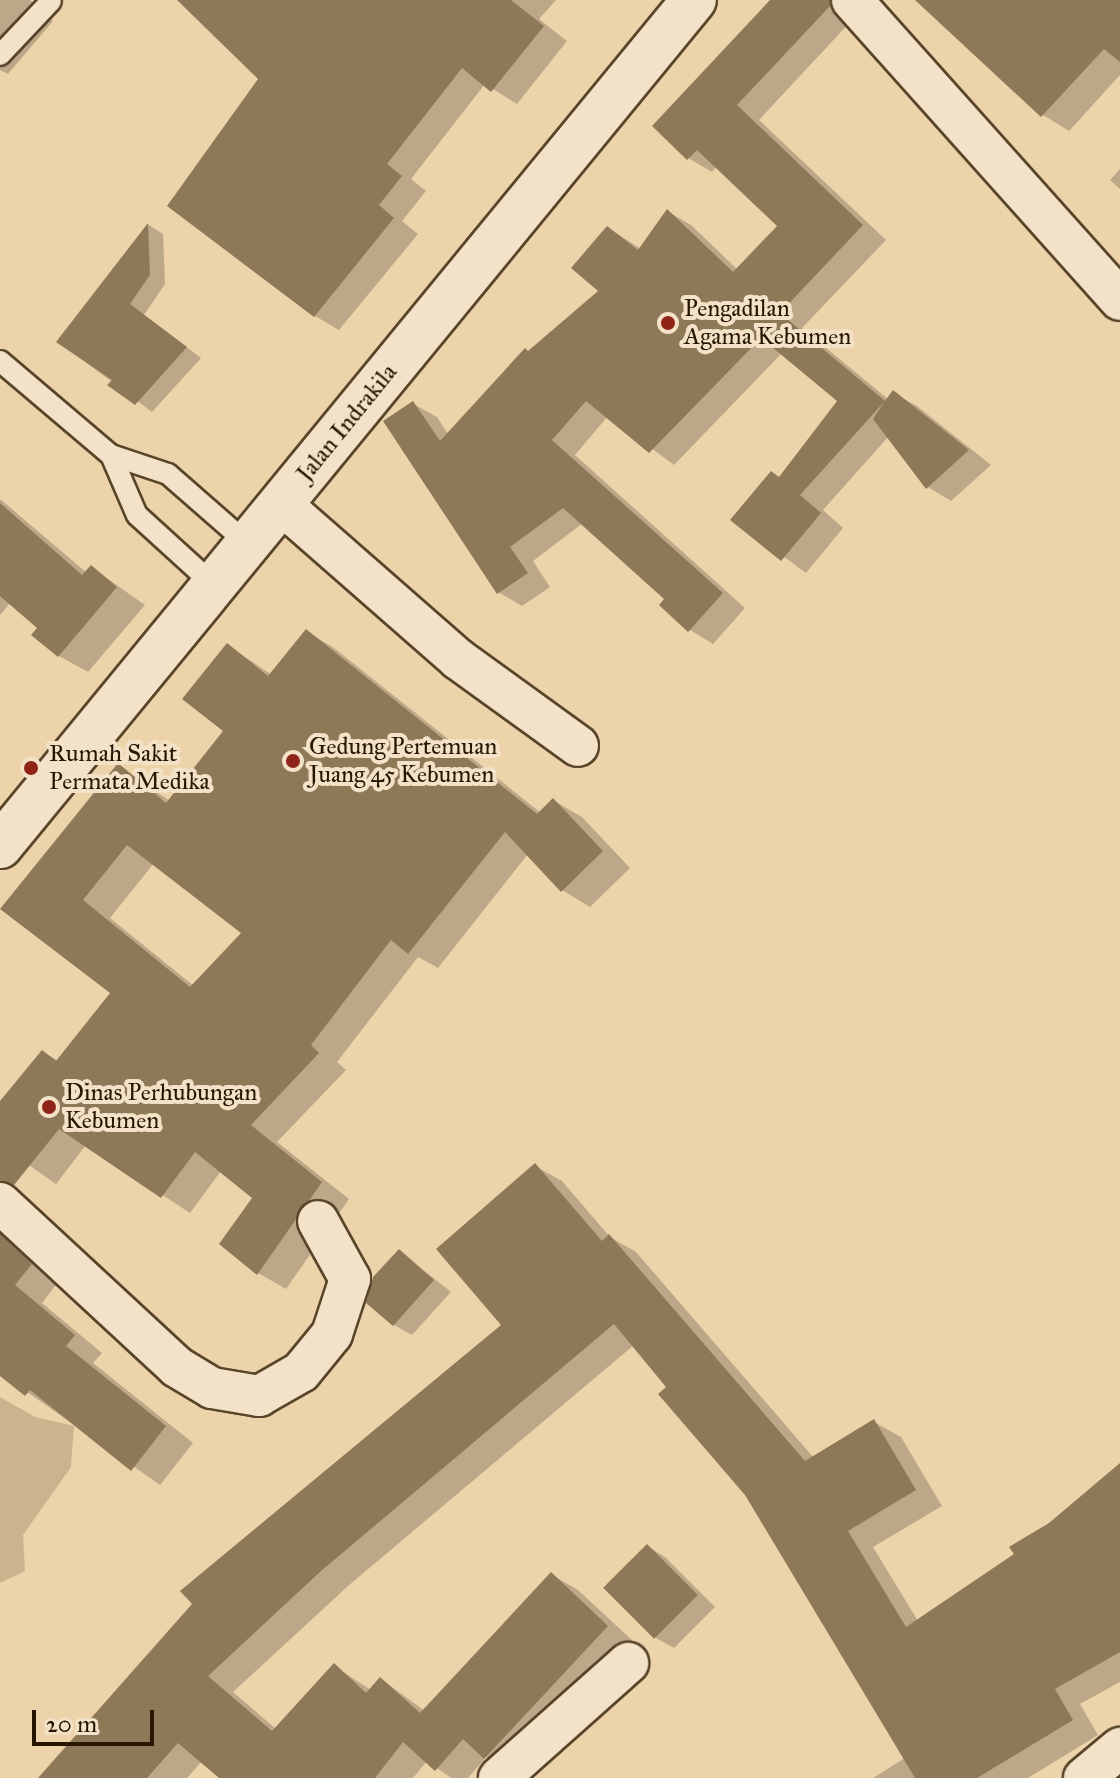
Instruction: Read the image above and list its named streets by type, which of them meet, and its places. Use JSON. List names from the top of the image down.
{
  "streets": {
    "main road": ["Jalan Indrakila"]
  },
  "places": [
    "Pengadilan Agama Kebumen",
    "Gedung Pertemuan Juang 45 Kebumen",
    "Rumah Sakit Permata Medika",
    "Dinas Perhubungan Kebumen"
  ],
  "scale_bar": "20 m"
}
